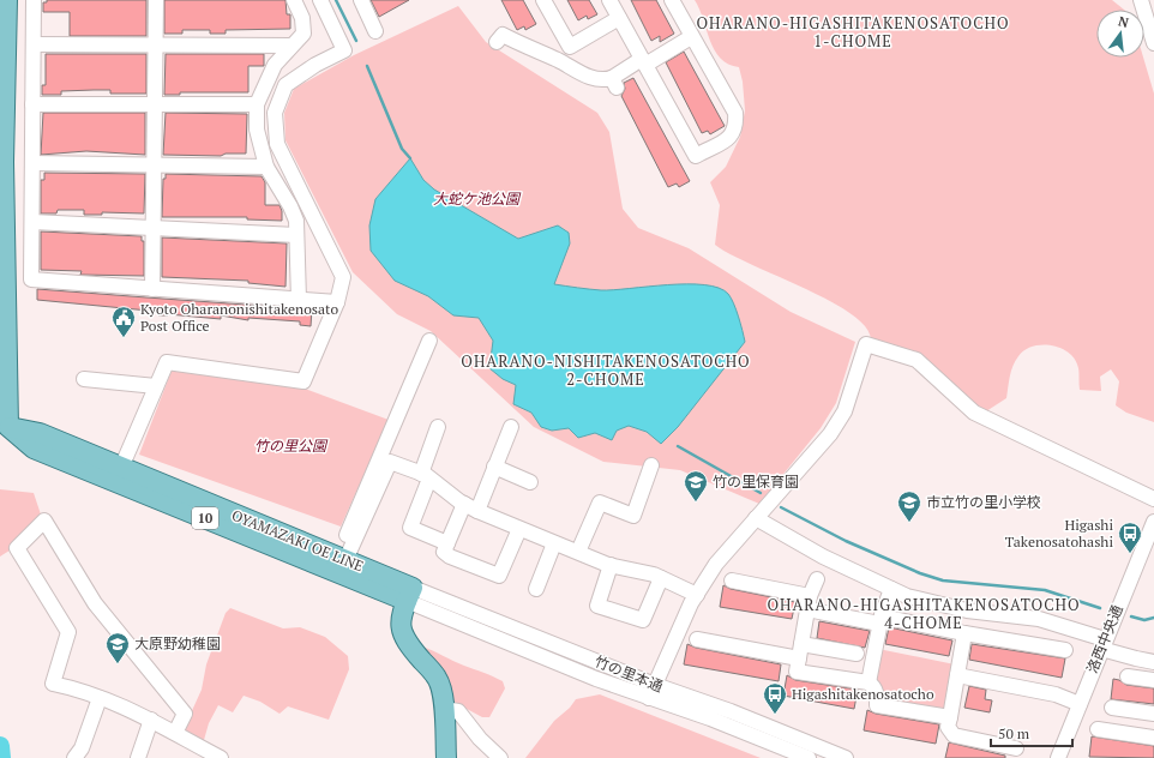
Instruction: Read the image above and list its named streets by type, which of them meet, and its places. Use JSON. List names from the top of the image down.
{
  "streets": {
    "main road": ["10", "OYAMAZAKI OE LINE"],
    "street": ["洛西中央通", "竹の里本通"]
  },
  "crossings": [
    ["OYAMAZAKI OE LINE", "竹の里本通"]
  ],
  "districts": ["OHARANO-HIGASHITAKENOSATOCHO 1-CHOME", "OHARANO-NISHITAKENOSATOCHO 2-CHOME", "OHARANO-HIGASHITAKENOSATOCHO 4-CHOME"],
  "parks": ["大蛇ケ池公園", "竹の里公園"],
  "places": {
    "public building": ["Kyoto Oharanonishitakenosato Post Office"],
    "school or university": ["竹の里保育園", "市立竹の里小学校", "大原野幼稚園"],
    "bus stop": ["Higashi Takenosatohashi", "Higashitakenosatocho"]
  },
  "scale_bar": "50 m",
  "north": "top"
}
